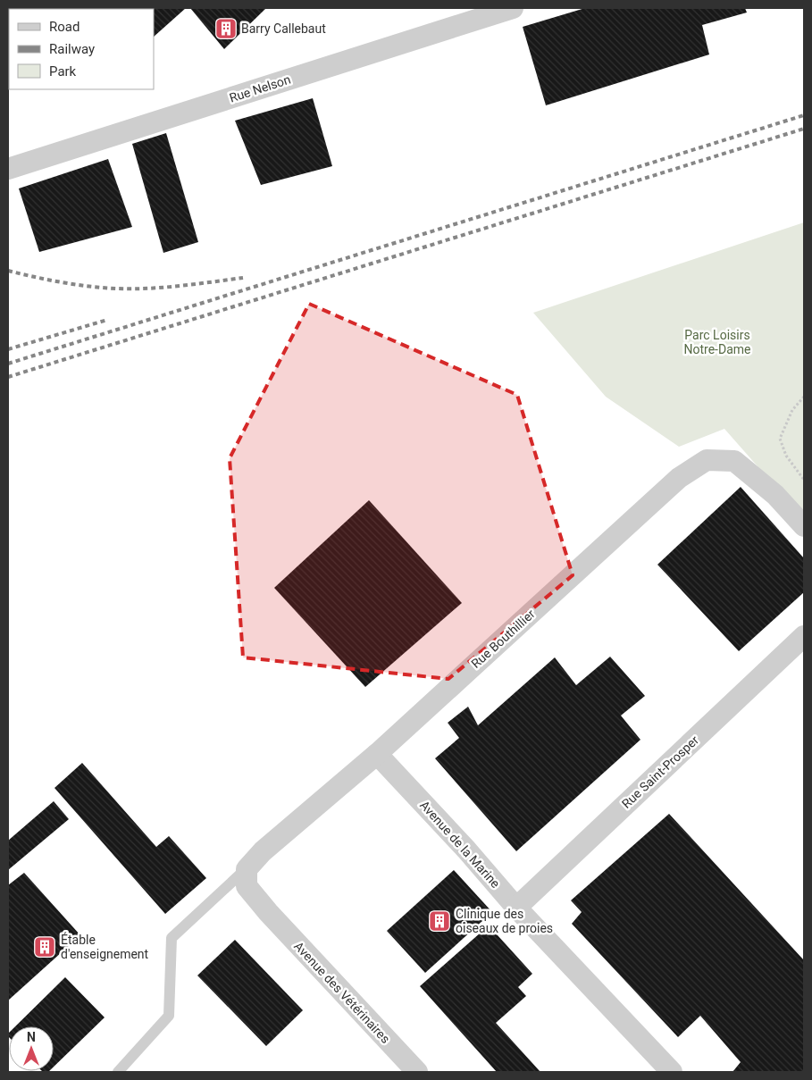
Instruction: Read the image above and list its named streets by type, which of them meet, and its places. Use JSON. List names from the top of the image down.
{
  "streets": {
    "street": [
      "Rue Nelson",
      "Rue Bouthillier",
      "Rue Saint-Prosper",
      "Avenue de la Marine",
      "Avenue des Vétérinaires"
    ]
  },
  "crossings": [
    ["Rue Bouthillier", "Avenue de la Marine"],
    ["Rue Bouthillier", "Avenue des Vétérinaires"],
    ["Rue Saint-Prosper", "Avenue de la Marine"]
  ],
  "parks": ["Parc Loisirs Notre-Dame"],
  "places": {
    "building": ["Barry Callebaut", "Clinique des oiseaux de proies", "Étable d'enseignement"]
  },
  "legend": ["Road", "Railway", "Park"],
  "north": "top"
}
